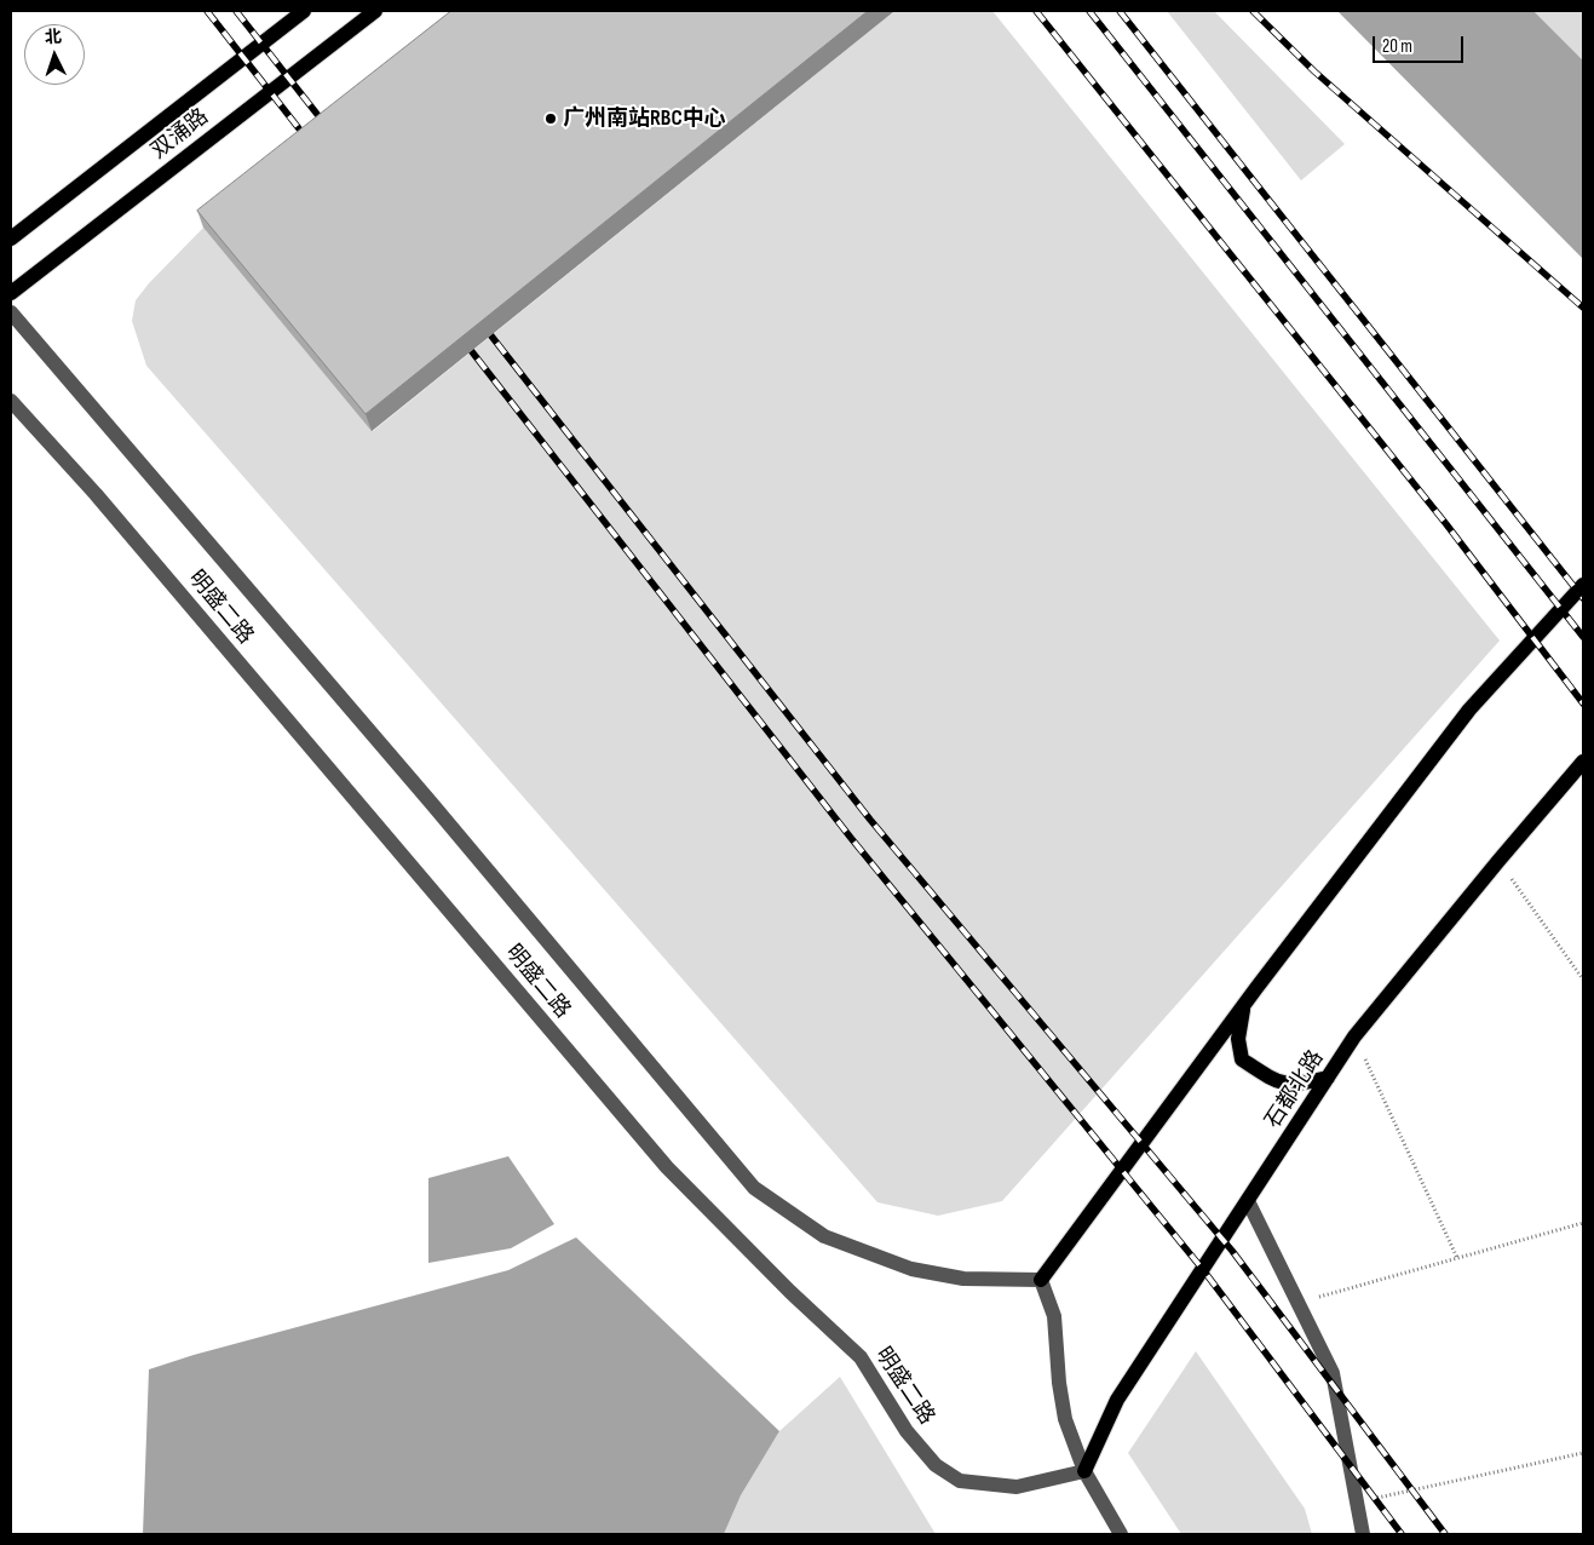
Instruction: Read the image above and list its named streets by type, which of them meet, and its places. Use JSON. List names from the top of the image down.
{
  "streets": {
    "main road": ["双涌路", "石都北路"],
    "street": ["明盛二路"]
  },
  "crossings": [
    ["明盛二路", "石都北路"]
  ],
  "places": ["广州南站RBC中心"],
  "scale_bar": "20 m",
  "north": "top"
}
